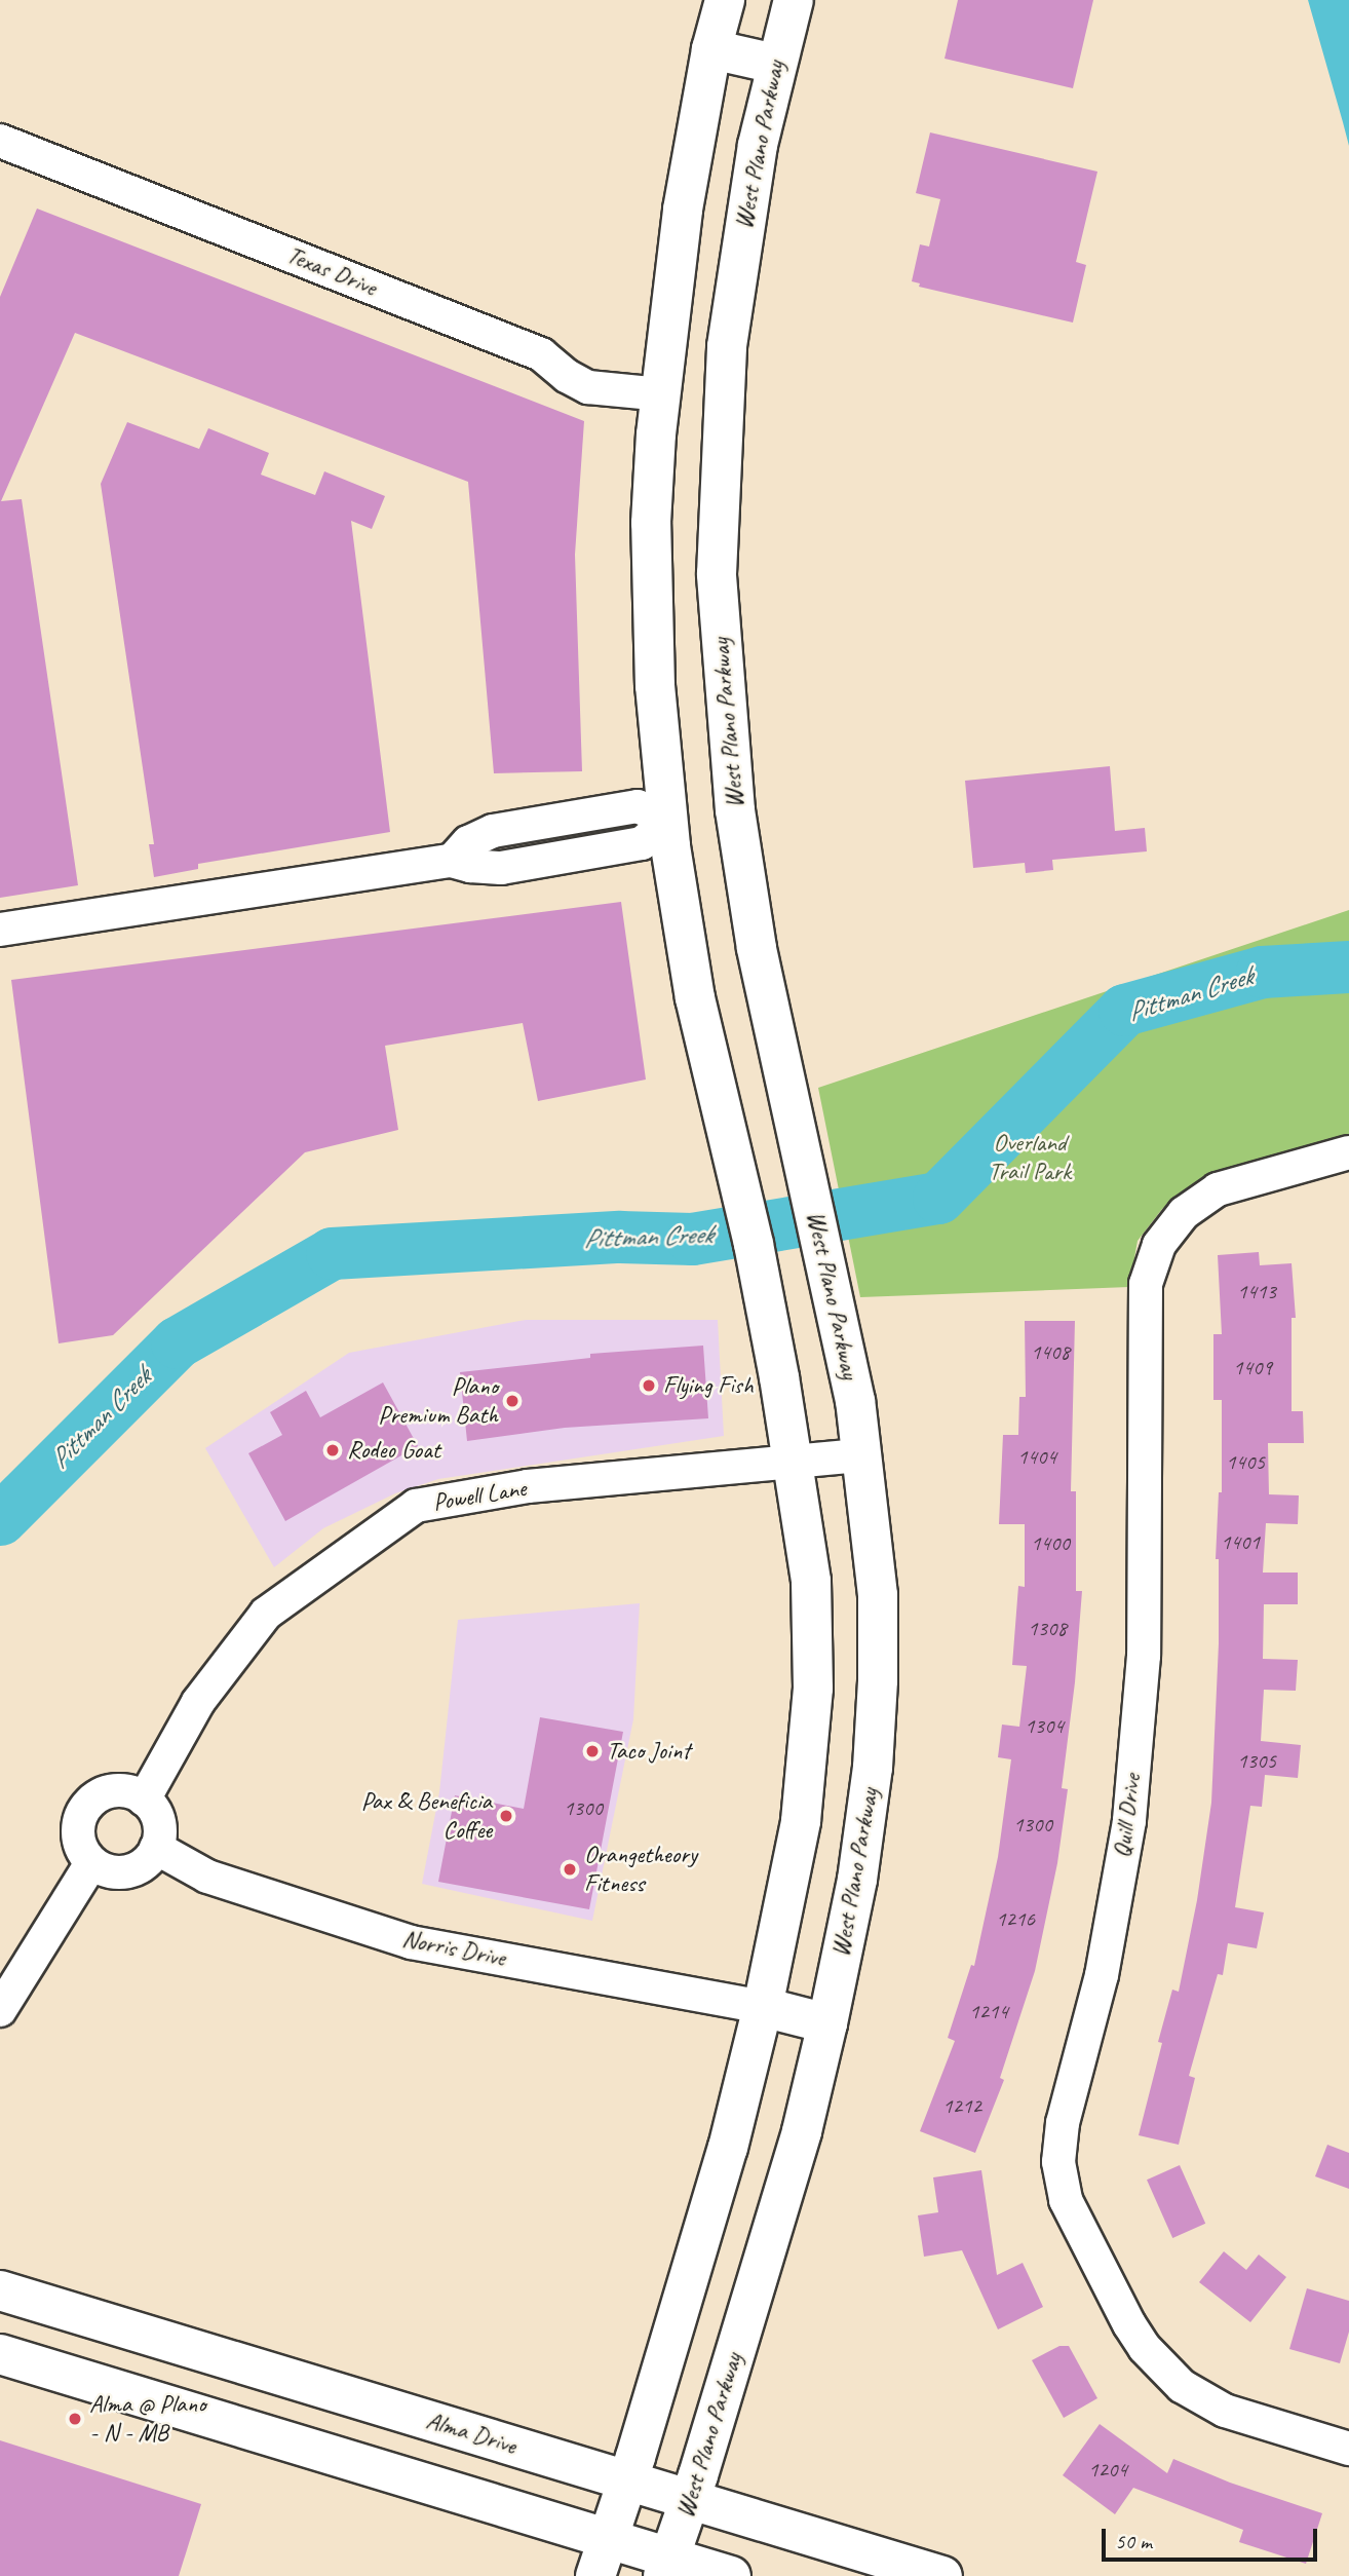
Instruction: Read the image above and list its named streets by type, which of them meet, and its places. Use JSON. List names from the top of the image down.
{
  "streets": {
    "main road": ["West Plano Parkway", "Alma Drive"],
    "street": [
      "Texas Drive",
      "Powell Lane",
      "Quill Drive",
      "Norris Drive"
    ]
  },
  "crossings": [
    ["West Plano Parkway", "Powell Lane"],
    ["West Plano Parkway", "Alma Drive"],
    ["Powell Lane", "Norris Drive"]
  ],
  "water": ["Pittman Creek"],
  "parks": ["Overland Trail Park"],
  "places": [
    "Flying Fish",
    "Plano Premium Bath",
    "Rodeo Goat",
    "Taco Joint",
    "Pax & Beneficia Coffee",
    "Orangetheory Fitness",
    "Alma @ Plano - N - MB"
  ],
  "house_numbers": [
    "1413",
    "1408",
    "1409",
    "1404",
    "1405",
    "1401",
    "1400",
    "1308",
    "1304",
    "1305",
    "1300",
    "1300",
    "1216",
    "1214",
    "1212",
    "1204"
  ],
  "scale_bar": "50 m"
}
